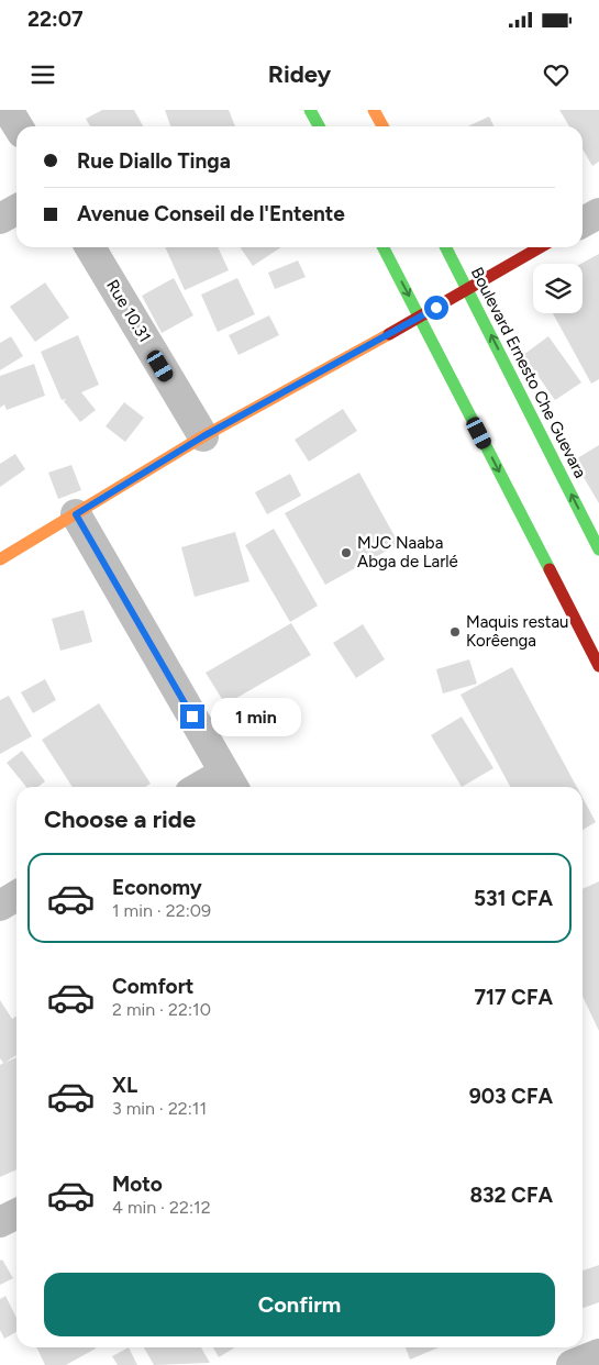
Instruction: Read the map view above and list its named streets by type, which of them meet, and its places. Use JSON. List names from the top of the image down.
{
  "streets": {
    "main road": ["Boulevard Ernesto Che Guevara"],
    "street": ["Rue 10.31"]
  },
  "places": ["MJC Naaba Abga de Larlé", "Maquis restau Korêenga"],
  "page": {
    "status": "22:07",
    "header": "Ridey",
    "banner": ["Rue Diallo Tinga", "Avenue Conseil de l'Entente"],
    "bubble": "1 min",
    "heading": "Choose a ride",
    "list": [
      {
        "name": "Economy",
        "note": "1 min · 22:09",
        "value": "531 CFA"
      },
      {
        "name": "Comfort",
        "note": "2 min · 22:10",
        "value": "717 CFA"
      },
      {
        "name": "XL",
        "note": "3 min · 22:11",
        "value": "903 CFA"
      },
      {
        "name": "Moto",
        "note": "4 min · 22:12",
        "value": "832 CFA"
      }
    ],
    "buttons": "Confirm"
  }
}
